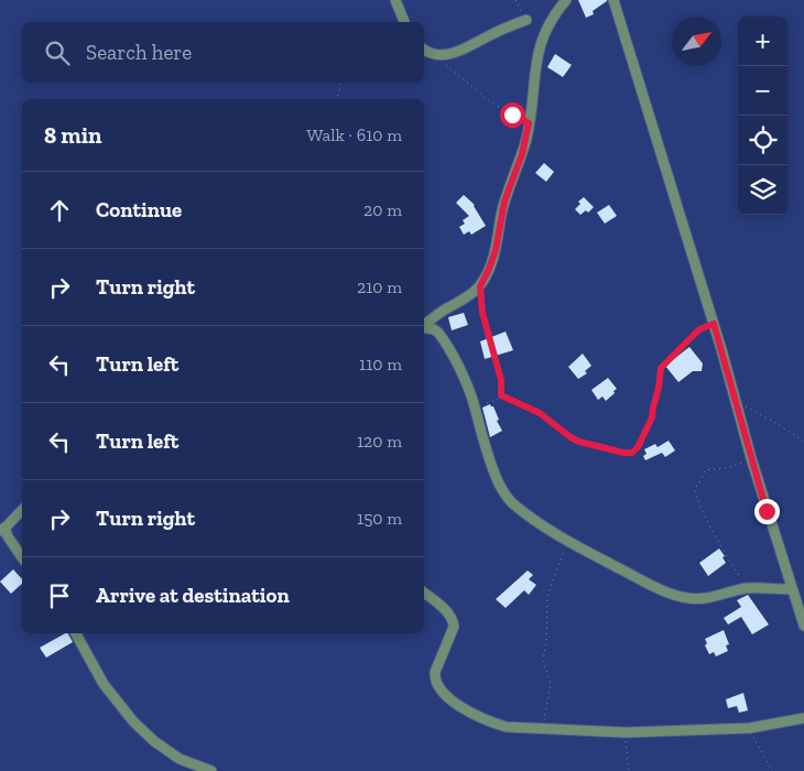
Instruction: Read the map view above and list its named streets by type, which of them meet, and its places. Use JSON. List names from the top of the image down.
{
  "north": "top right",
  "page": {
    "map_buttons": ["+", "−"],
    "search": "Search here",
    "heading": ["8 min", "Walk · 610 m"],
    "list": [
      ["Continue", "20 m"],
      ["Turn right", "210 m"],
      ["Turn left", "110 m"],
      ["Turn left", "120 m"],
      ["Turn right", "150 m"],
      "Arrive at destination"
    ]
  }
}
